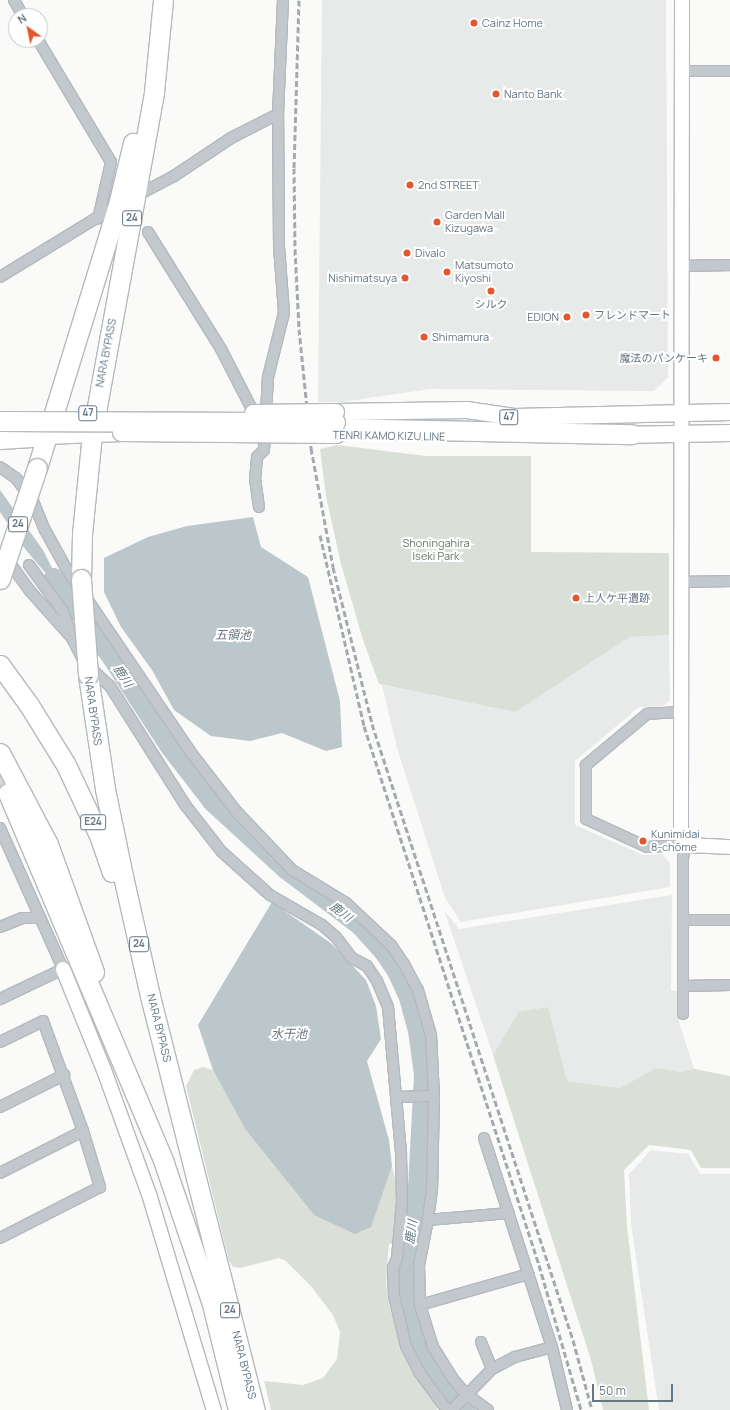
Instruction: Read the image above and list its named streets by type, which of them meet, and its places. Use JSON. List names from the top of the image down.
{
  "streets": {
    "highway": ["24", "NARA BYPASS", "E24"],
    "main road": ["47", "TENRI KAMO KIZU LINE"]
  },
  "crossings": [
    ["24", "47"],
    ["24", "TENRI KAMO KIZU LINE"],
    ["NARA BYPASS", "47"],
    ["NARA BYPASS", "TENRI KAMO KIZU LINE"],
    ["NARA BYPASS", "E24"],
    ["47", "TENRI KAMO KIZU LINE"]
  ],
  "water": ["五領池", "鹿川", "水干池"],
  "parks": ["Shoningahira Iseki Park"],
  "places": [
    "Cainz Home",
    "Nanto Bank",
    "2nd STREET",
    "Garden Mall Kizugawa",
    "Divalo",
    "Matsumoto Kiyoshi",
    "Nishimatsuya",
    "シルク",
    "フレンドマート",
    "EDION",
    "Shimamura",
    "魔法のパンケーキ",
    "上人ケ平遺跡",
    "Kunimidai 8-chōme"
  ],
  "scale_bar": "50 m",
  "north": "top left"
}
